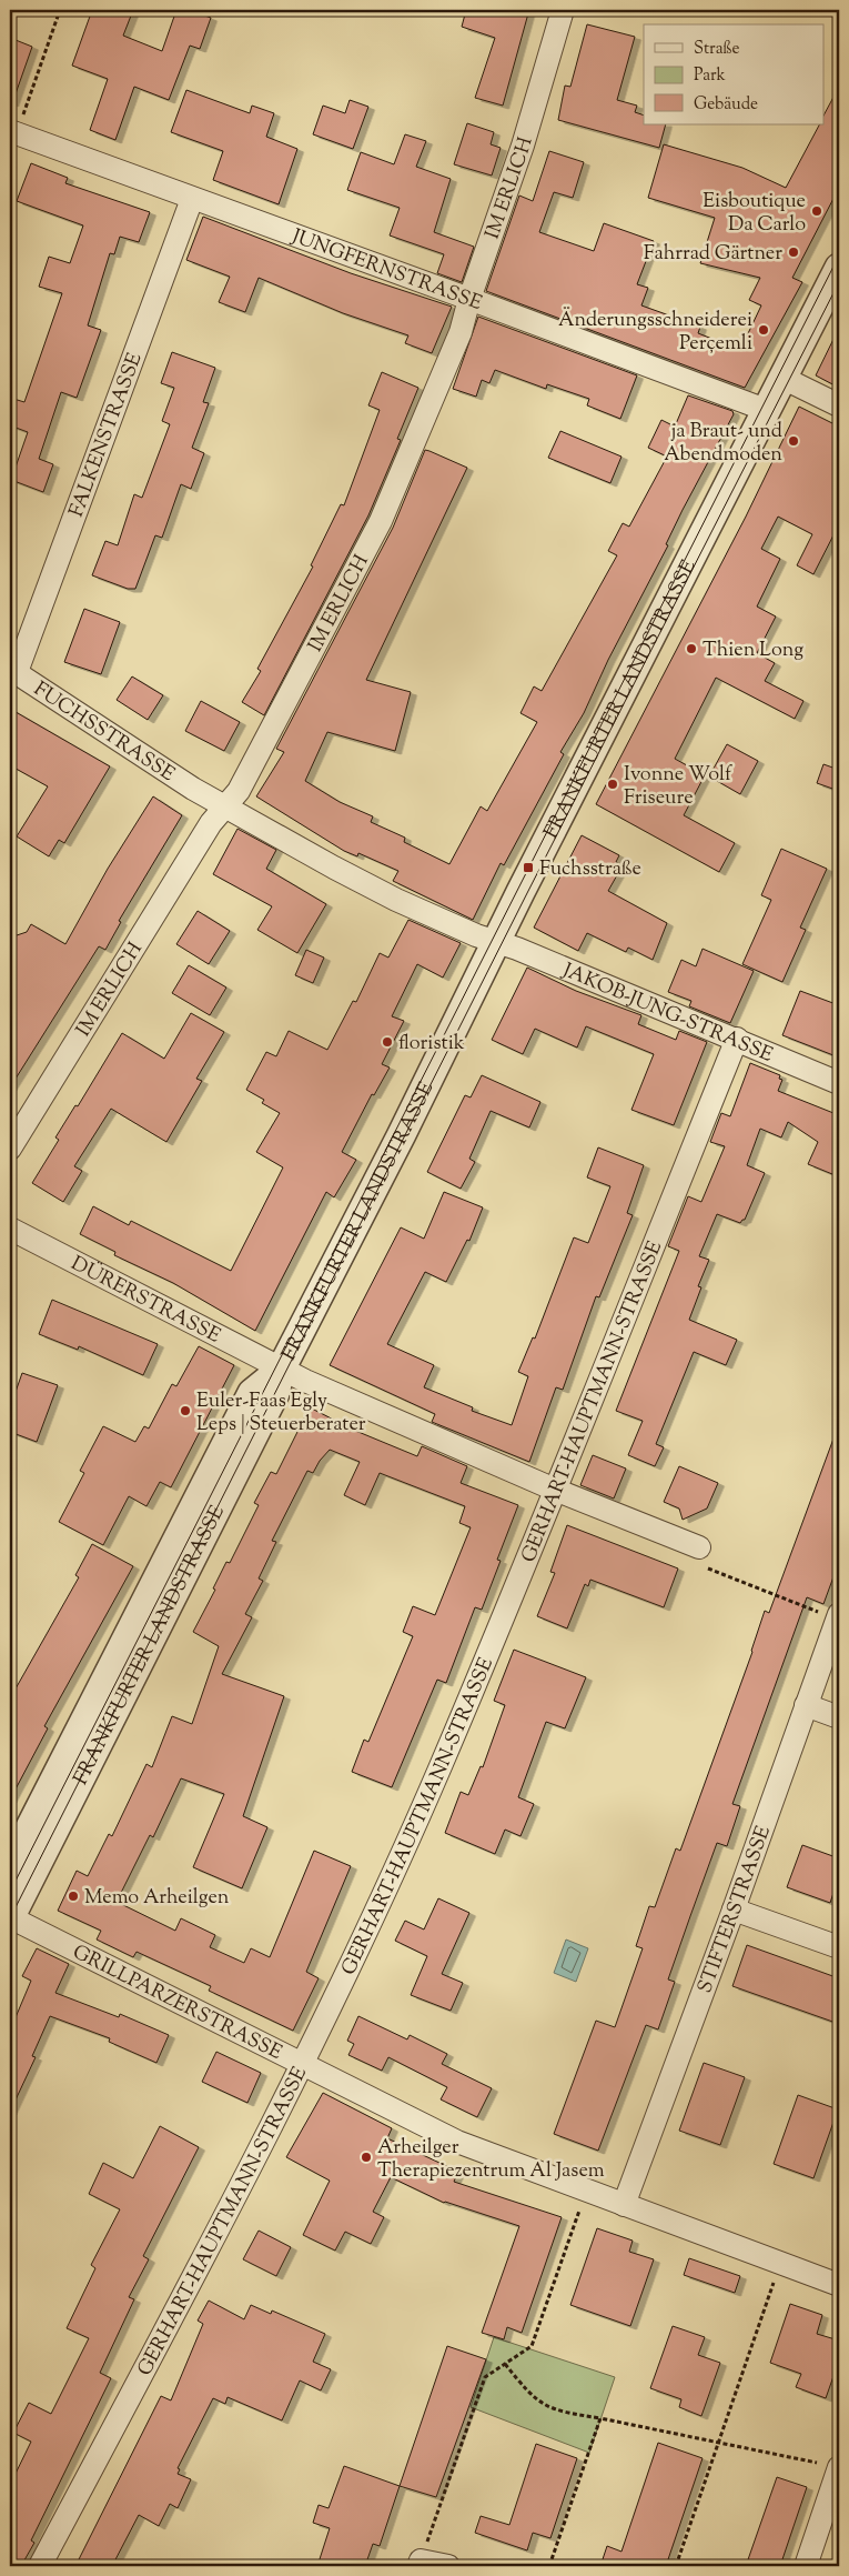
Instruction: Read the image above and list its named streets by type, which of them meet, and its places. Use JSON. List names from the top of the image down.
{
  "streets": {
    "street": [
      "IM ERLICH",
      "JUNGFERNSTRASSE",
      "FALKENSTRASSE",
      "FRANKFURTER LANDSTRASSE",
      "FUCHSSTRASSE",
      "JAKOB-JUNG-STRASSE",
      "DÜRERSTRASSE",
      "GERHART-HAUPTMANN-STRASSE",
      "STIFTERSTRASSE",
      "GRILLPARZERSTRASSE"
    ]
  },
  "crossings": [
    ["IM ERLICH", "JUNGFERNSTRASSE"],
    ["IM ERLICH", "FUCHSSTRASSE"],
    ["JUNGFERNSTRASSE", "FALKENSTRASSE"],
    ["JUNGFERNSTRASSE", "FRANKFURTER LANDSTRASSE"],
    ["FALKENSTRASSE", "FUCHSSTRASSE"],
    ["FRANKFURTER LANDSTRASSE", "FUCHSSTRASSE"],
    ["FRANKFURTER LANDSTRASSE", "JAKOB-JUNG-STRASSE"],
    ["FRANKFURTER LANDSTRASSE", "DÜRERSTRASSE"],
    ["FRANKFURTER LANDSTRASSE", "GRILLPARZERSTRASSE"],
    ["FUCHSSTRASSE", "JAKOB-JUNG-STRASSE"],
    ["JAKOB-JUNG-STRASSE", "GERHART-HAUPTMANN-STRASSE"],
    ["DÜRERSTRASSE", "GERHART-HAUPTMANN-STRASSE"],
    ["GERHART-HAUPTMANN-STRASSE", "GRILLPARZERSTRASSE"],
    ["STIFTERSTRASSE", "GRILLPARZERSTRASSE"]
  ],
  "places": {
    "other": [
      "Eisboutique Da Carlo",
      "Fahrrad Gärtner",
      "Änderungsschneiderei Perçemli",
      "ja Braut- und Abendmoden",
      "Thien Long",
      "Ivonne Wolf Friseure",
      "floristik",
      "Euler-Faas Egly Leps | Steuerberater",
      "Memo Arheilgen",
      "Arheilger Therapiezentrum Al Jasem"
    ],
    "transit": ["Fuchsstraße"]
  },
  "legend": ["Straße", "Park", "Gebäude"]
}
